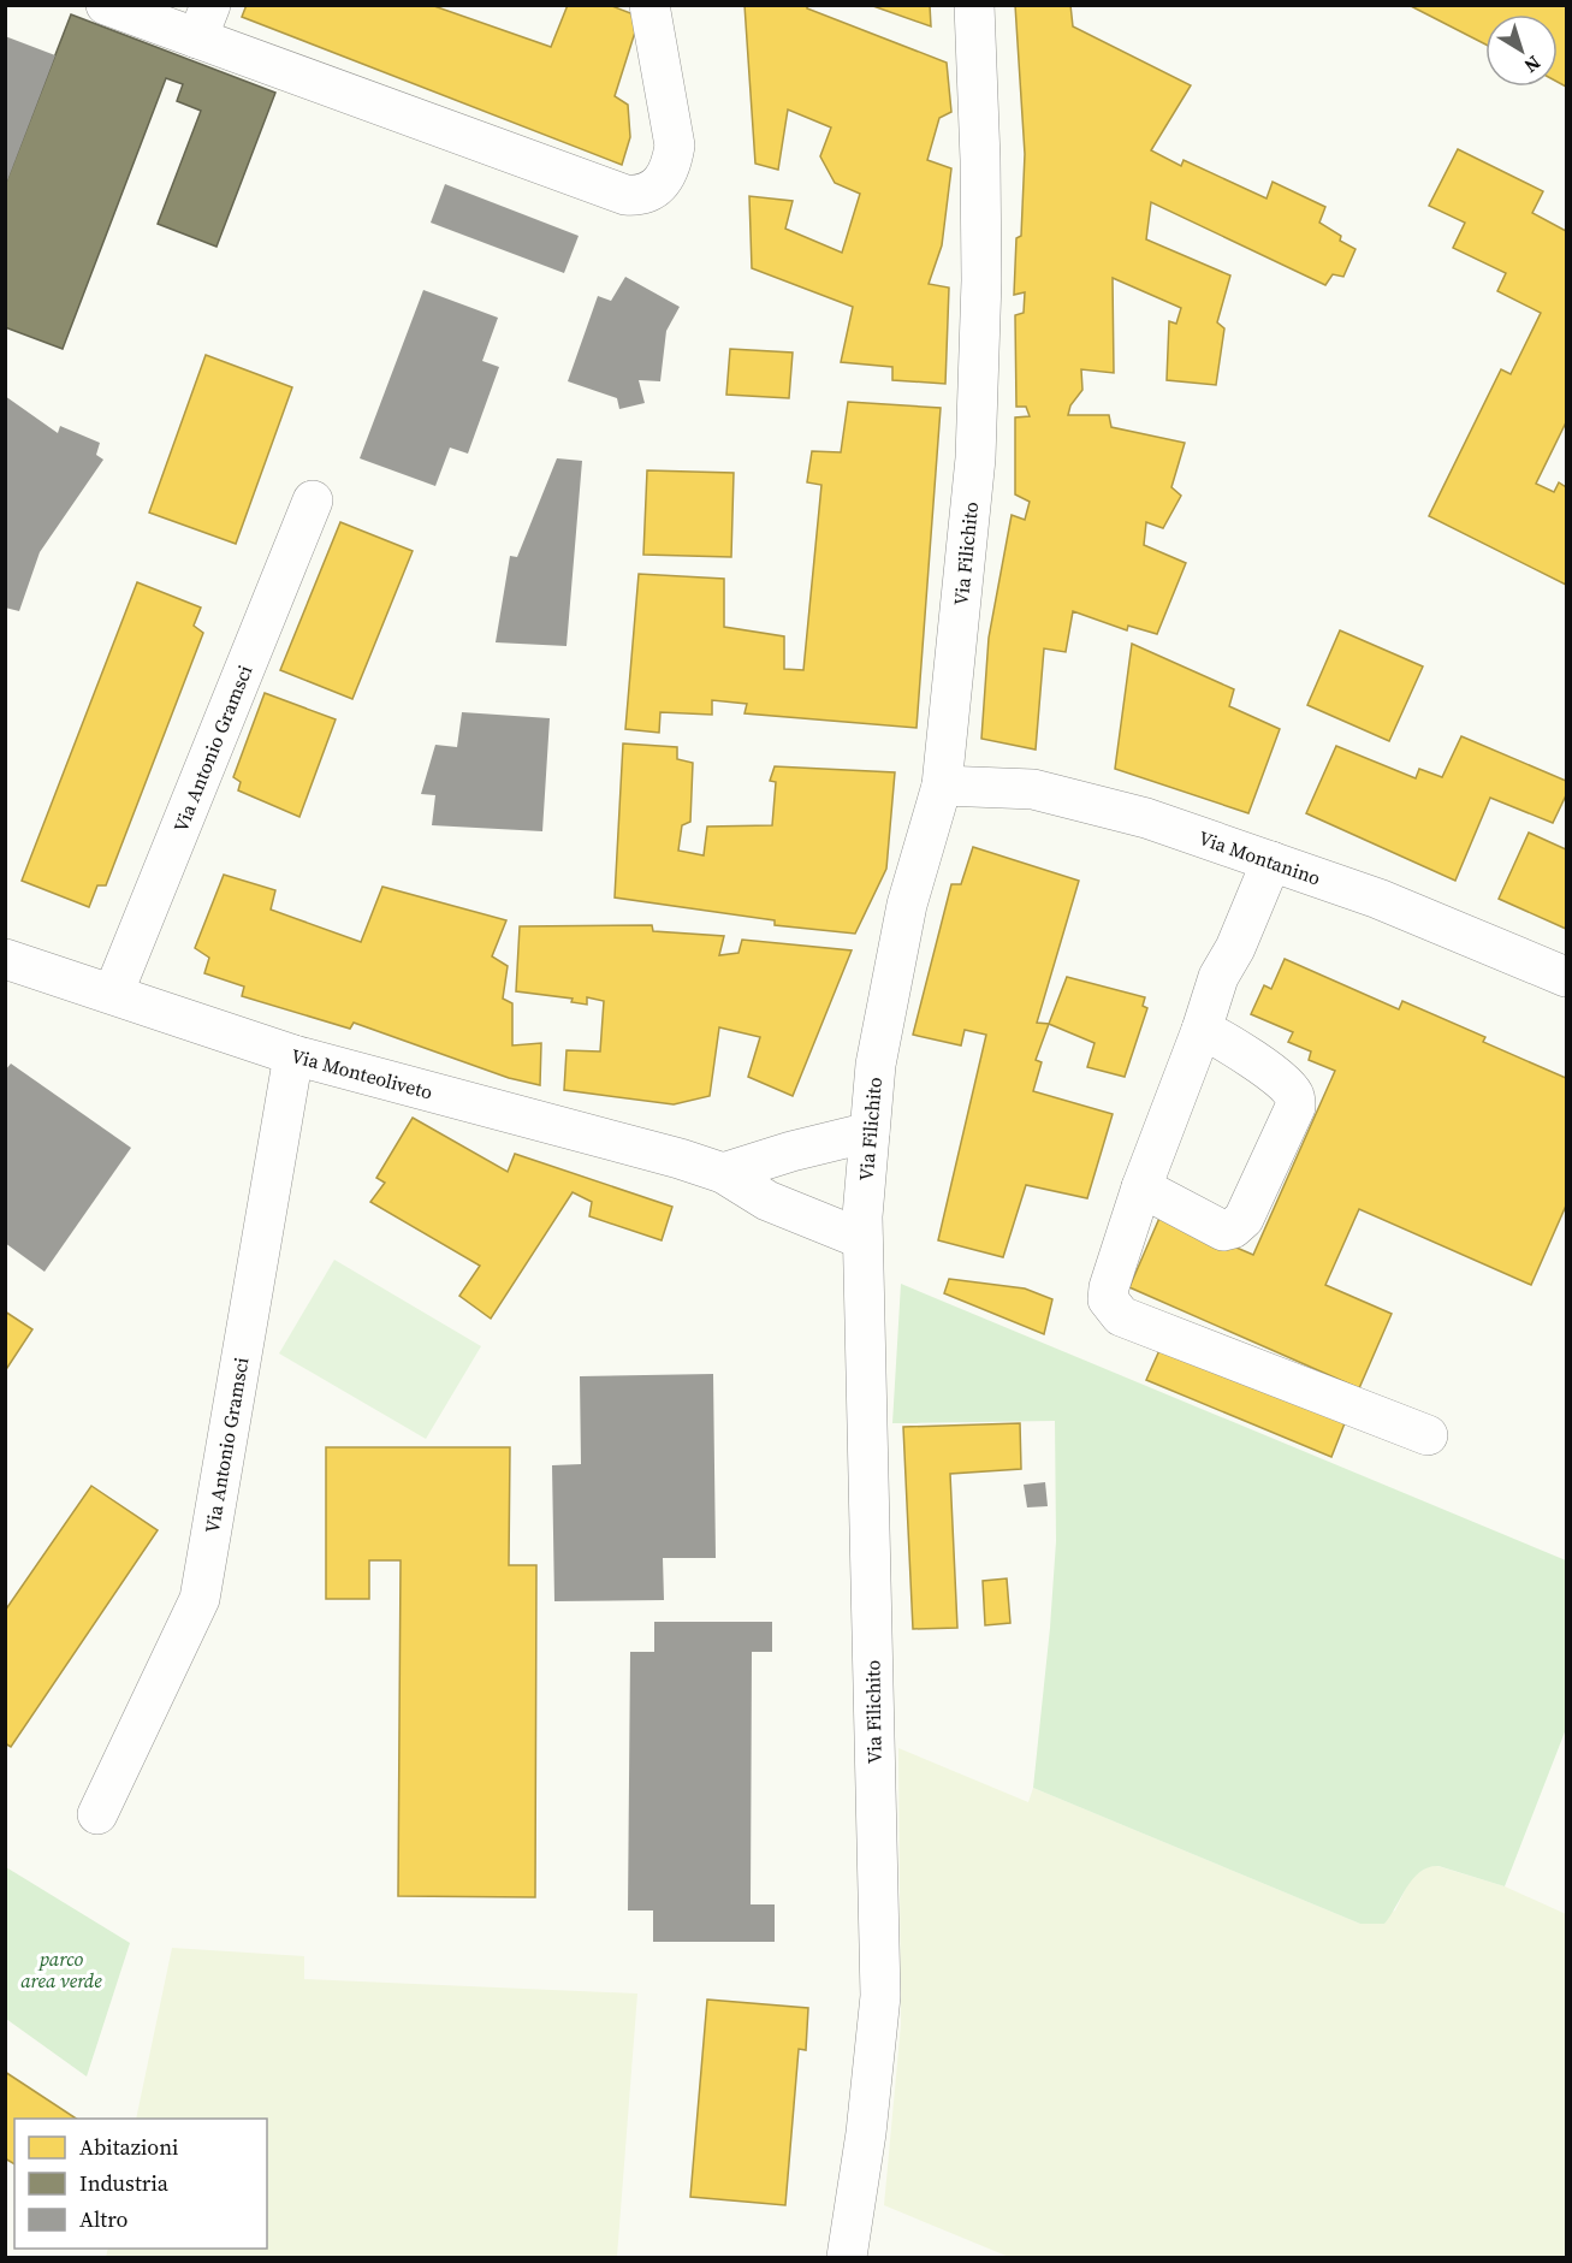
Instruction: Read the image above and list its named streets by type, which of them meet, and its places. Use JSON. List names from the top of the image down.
{
  "streets": {
    "street": [
      "Via Filichito",
      "Via Antonio Gramsci",
      "Via Montanino",
      "Via Monteoliveto"
    ]
  },
  "crossings": [
    ["Via Filichito", "Via Montanino"],
    ["Via Filichito", "Via Monteoliveto"],
    ["Via Antonio Gramsci", "Via Monteoliveto"]
  ],
  "parks": ["parco area verde"],
  "legend": ["Abitazioni", "Industria", "Altro"],
  "north": "bottom right"
}
